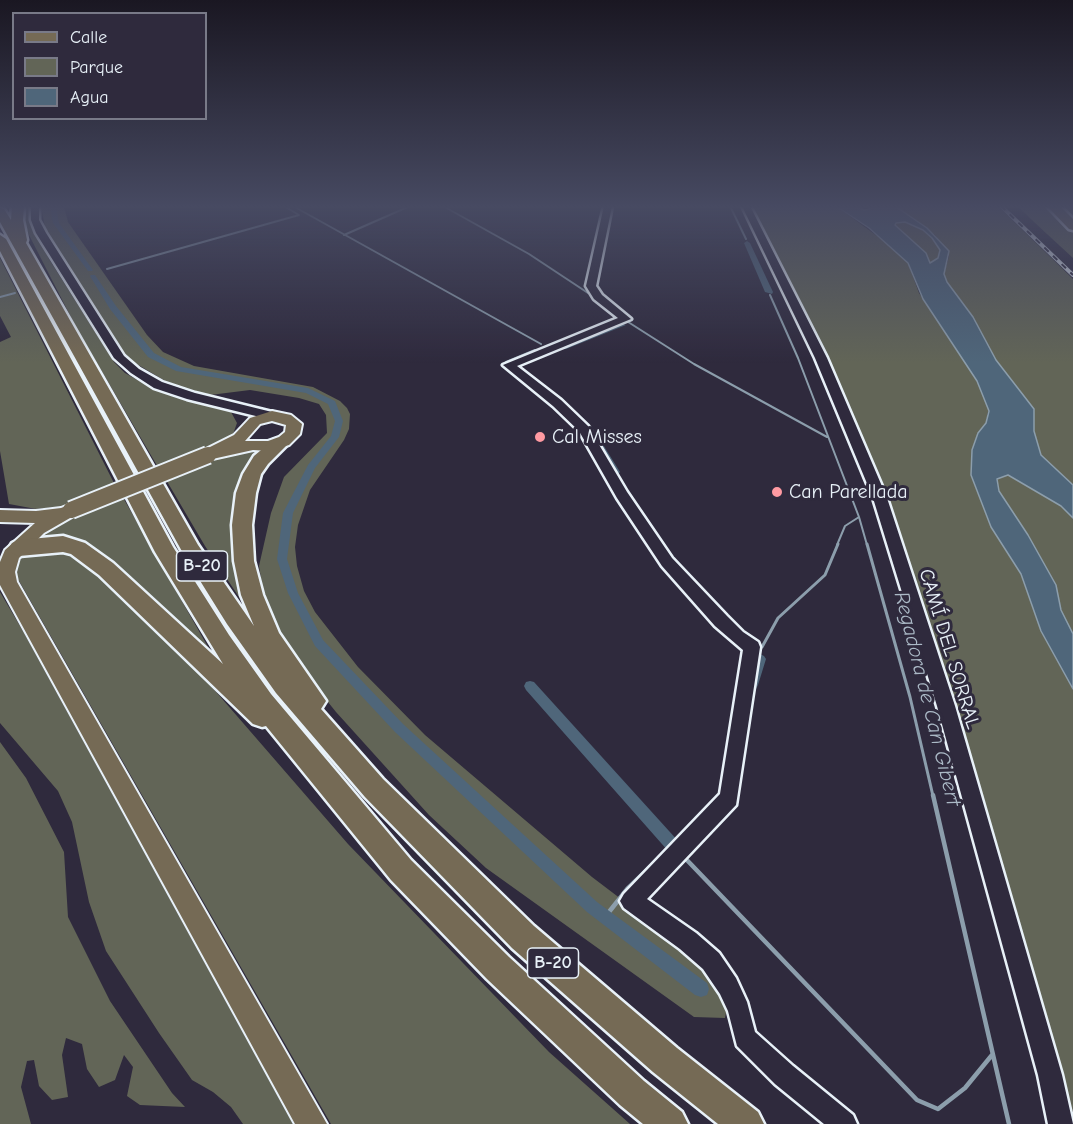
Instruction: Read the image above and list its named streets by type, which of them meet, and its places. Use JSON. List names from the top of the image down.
{
  "streets": {
    "highway": ["B-20"],
    "street": ["CAMÍ DEL SORRAL"]
  },
  "water": ["Regadora de Can Gibert"],
  "places": ["Cal Misses", "Can Parellada"],
  "legend": ["Calle", "Parque", "Agua"]
}
